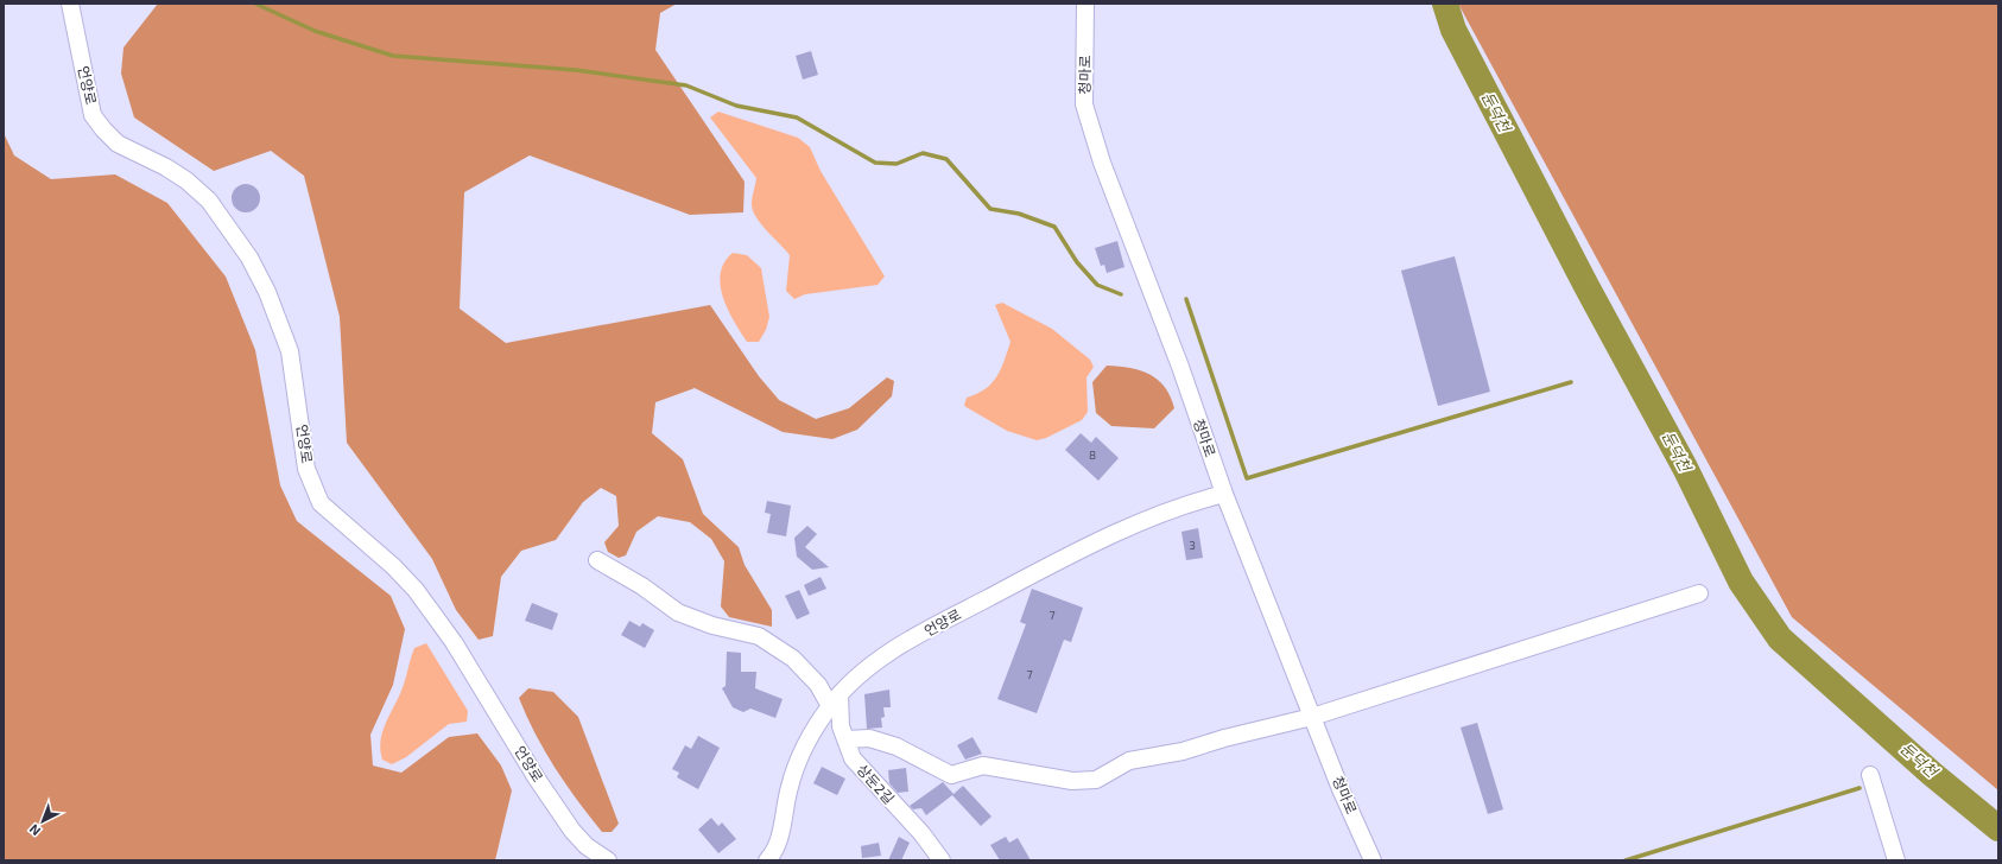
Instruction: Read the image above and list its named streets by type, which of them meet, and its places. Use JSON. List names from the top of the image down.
{
  "streets": {
    "street": ["청마로", "언양로", "상둔2길"]
  },
  "crossings": [
    ["청마로", "언양로"],
    ["언양로", "상둔2길"]
  ],
  "water": ["둔덕천"],
  "house_numbers": [
    "8",
    "3",
    "7",
    "7"
  ],
  "north": "bottom left"
}
